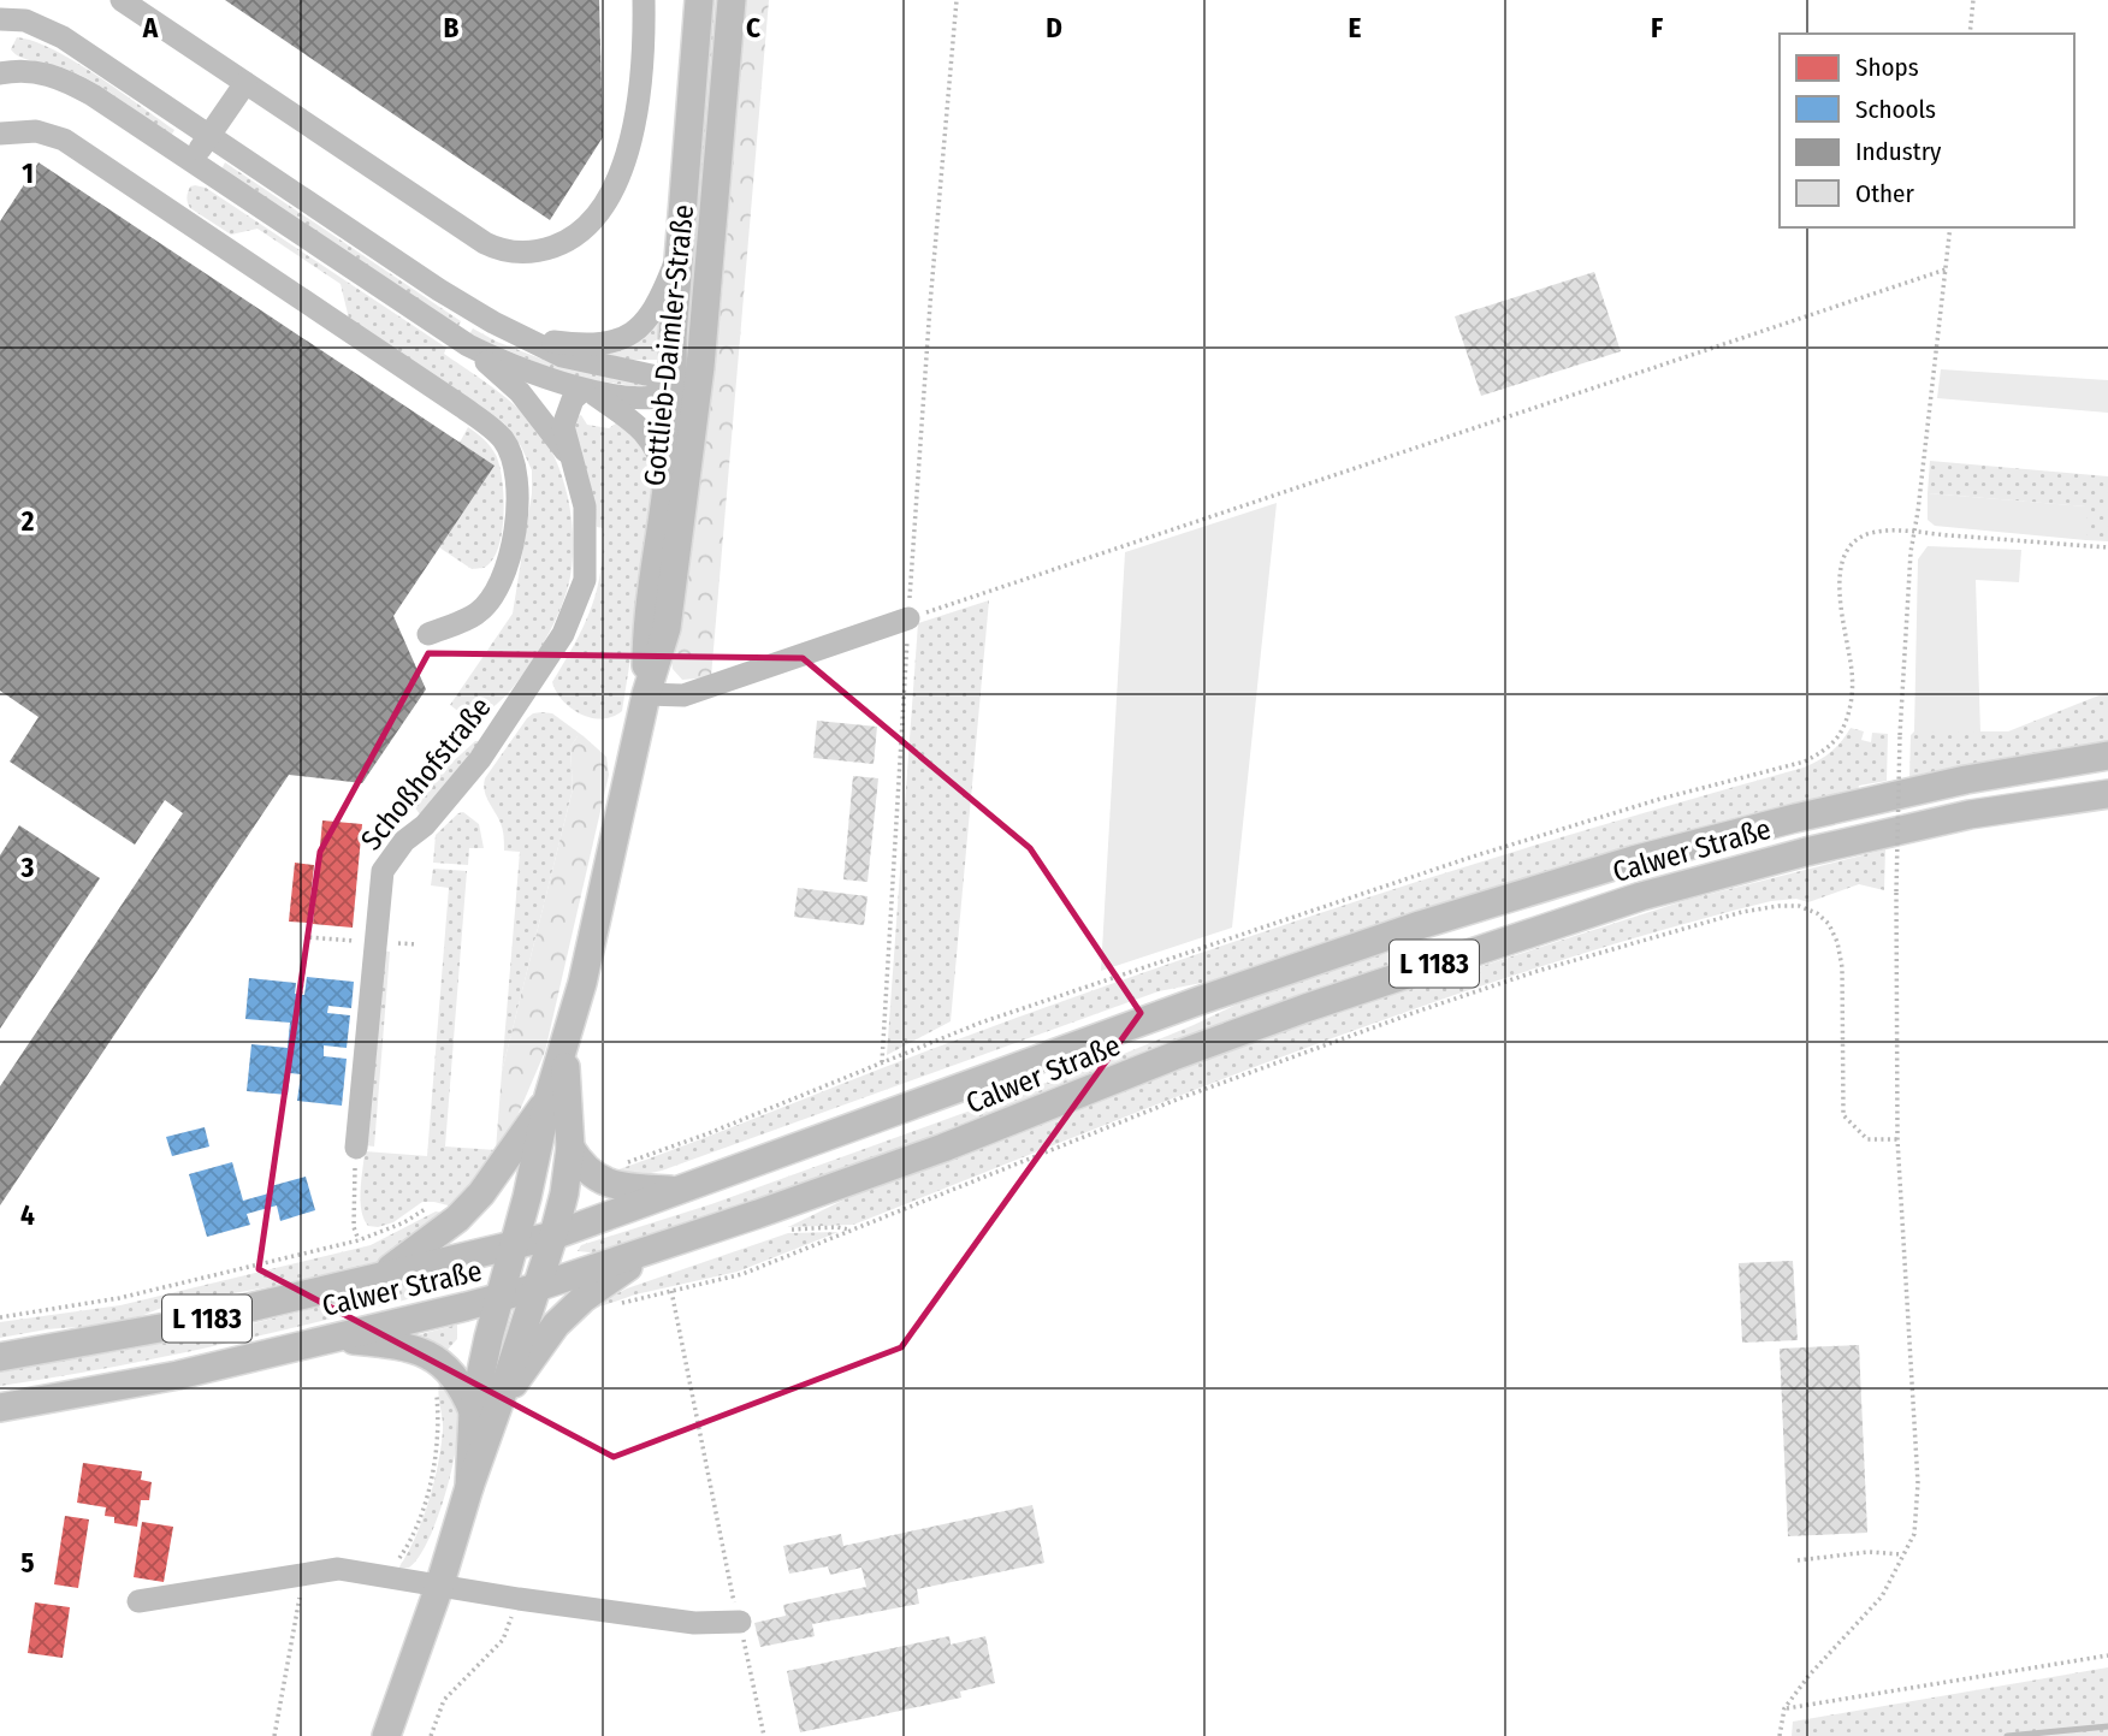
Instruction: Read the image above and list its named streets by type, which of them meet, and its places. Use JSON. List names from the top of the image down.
{
  "streets": {
    "main road": ["Gottlieb-Daimler-Straße", "Calwer Straße", "L 1183"],
    "street": ["Schoßhofstraße"]
  },
  "crossings": [
    ["Gottlieb-Daimler-Straße", "Calwer Straße"]
  ],
  "legend": [
    "Shops",
    "Schools",
    "Industry",
    "Other"
  ],
  "grid": {
    "columns": [
      "A",
      "B",
      "C",
      "D",
      "E",
      "F"
    ],
    "rows": [
      "1",
      "2",
      "3",
      "4",
      "5"
    ]
  }
}
